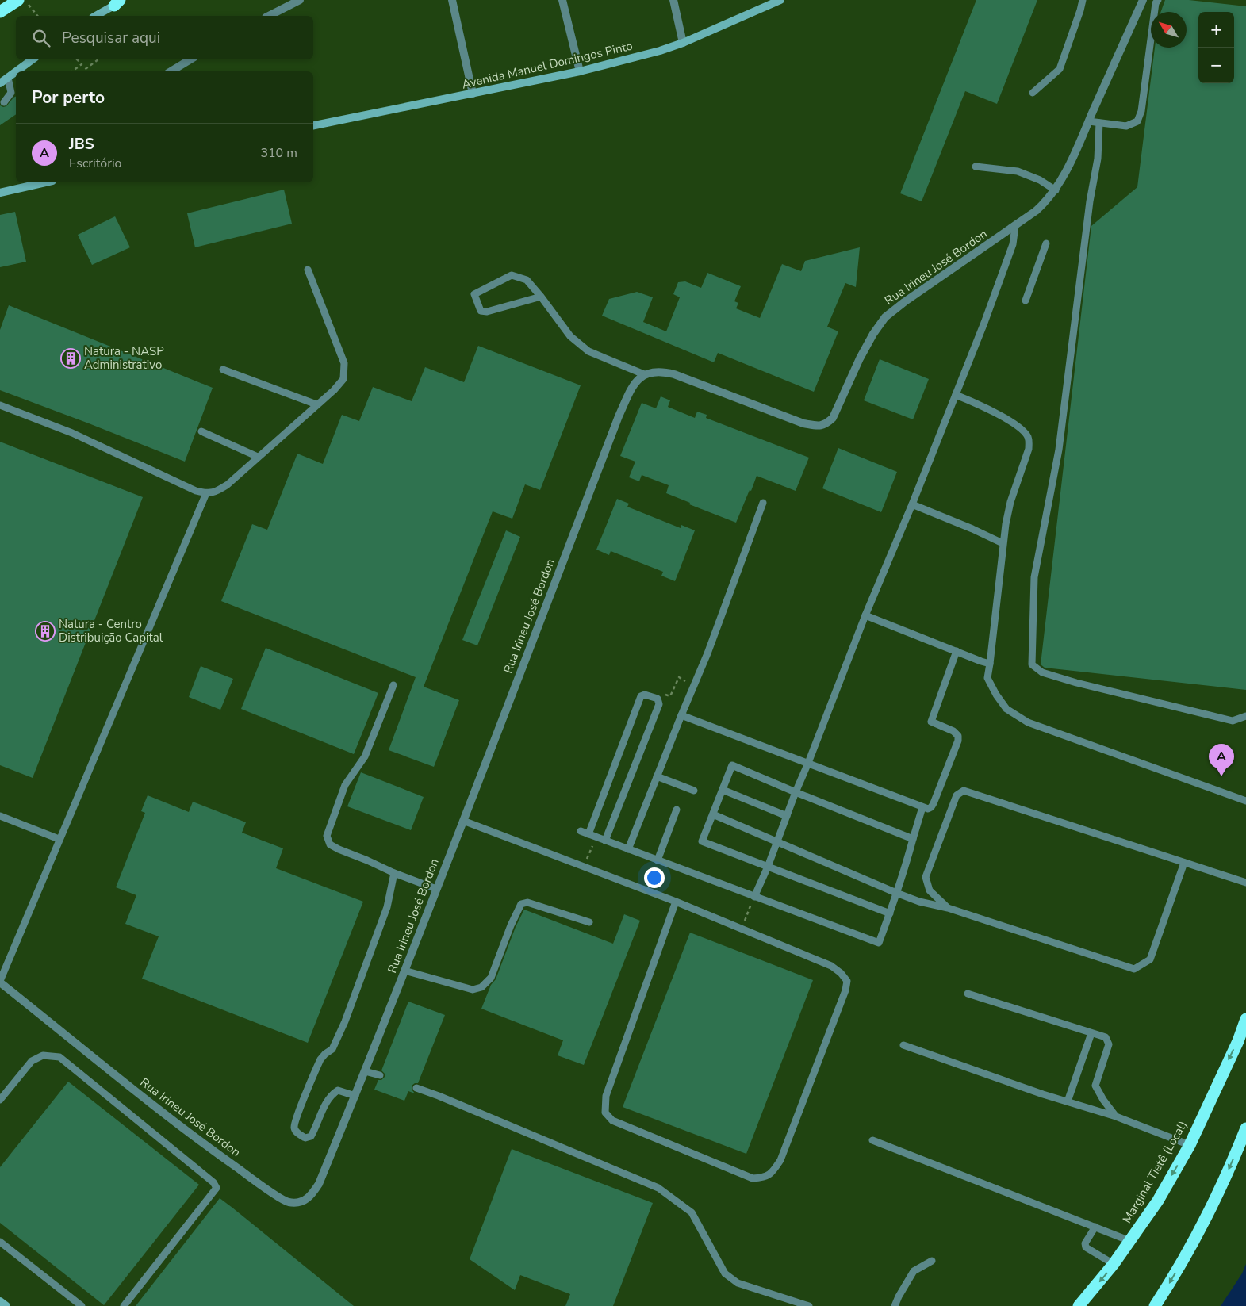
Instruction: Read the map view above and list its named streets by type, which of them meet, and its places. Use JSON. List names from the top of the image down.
{
  "streets": {
    "highway": ["Marginal Tietê (Local)"],
    "street": ["Avenida Manuel Domingos Pinto", "Rua Irineu José Bordon"]
  },
  "places": {
    "building": ["Natura - NASP Administrativo", "Natura - Centro Distribuição Capital"]
  },
  "north": "top left",
  "page": {
    "map_buttons": ["+", "−"],
    "search": "Pesquisar aqui",
    "heading": "Por perto",
    "list": [
      {
        "mark": "A",
        "name": "JBS",
        "note": "Escritório",
        "value": "310 m"
      }
    ],
    "pins": "A"
  }
}
